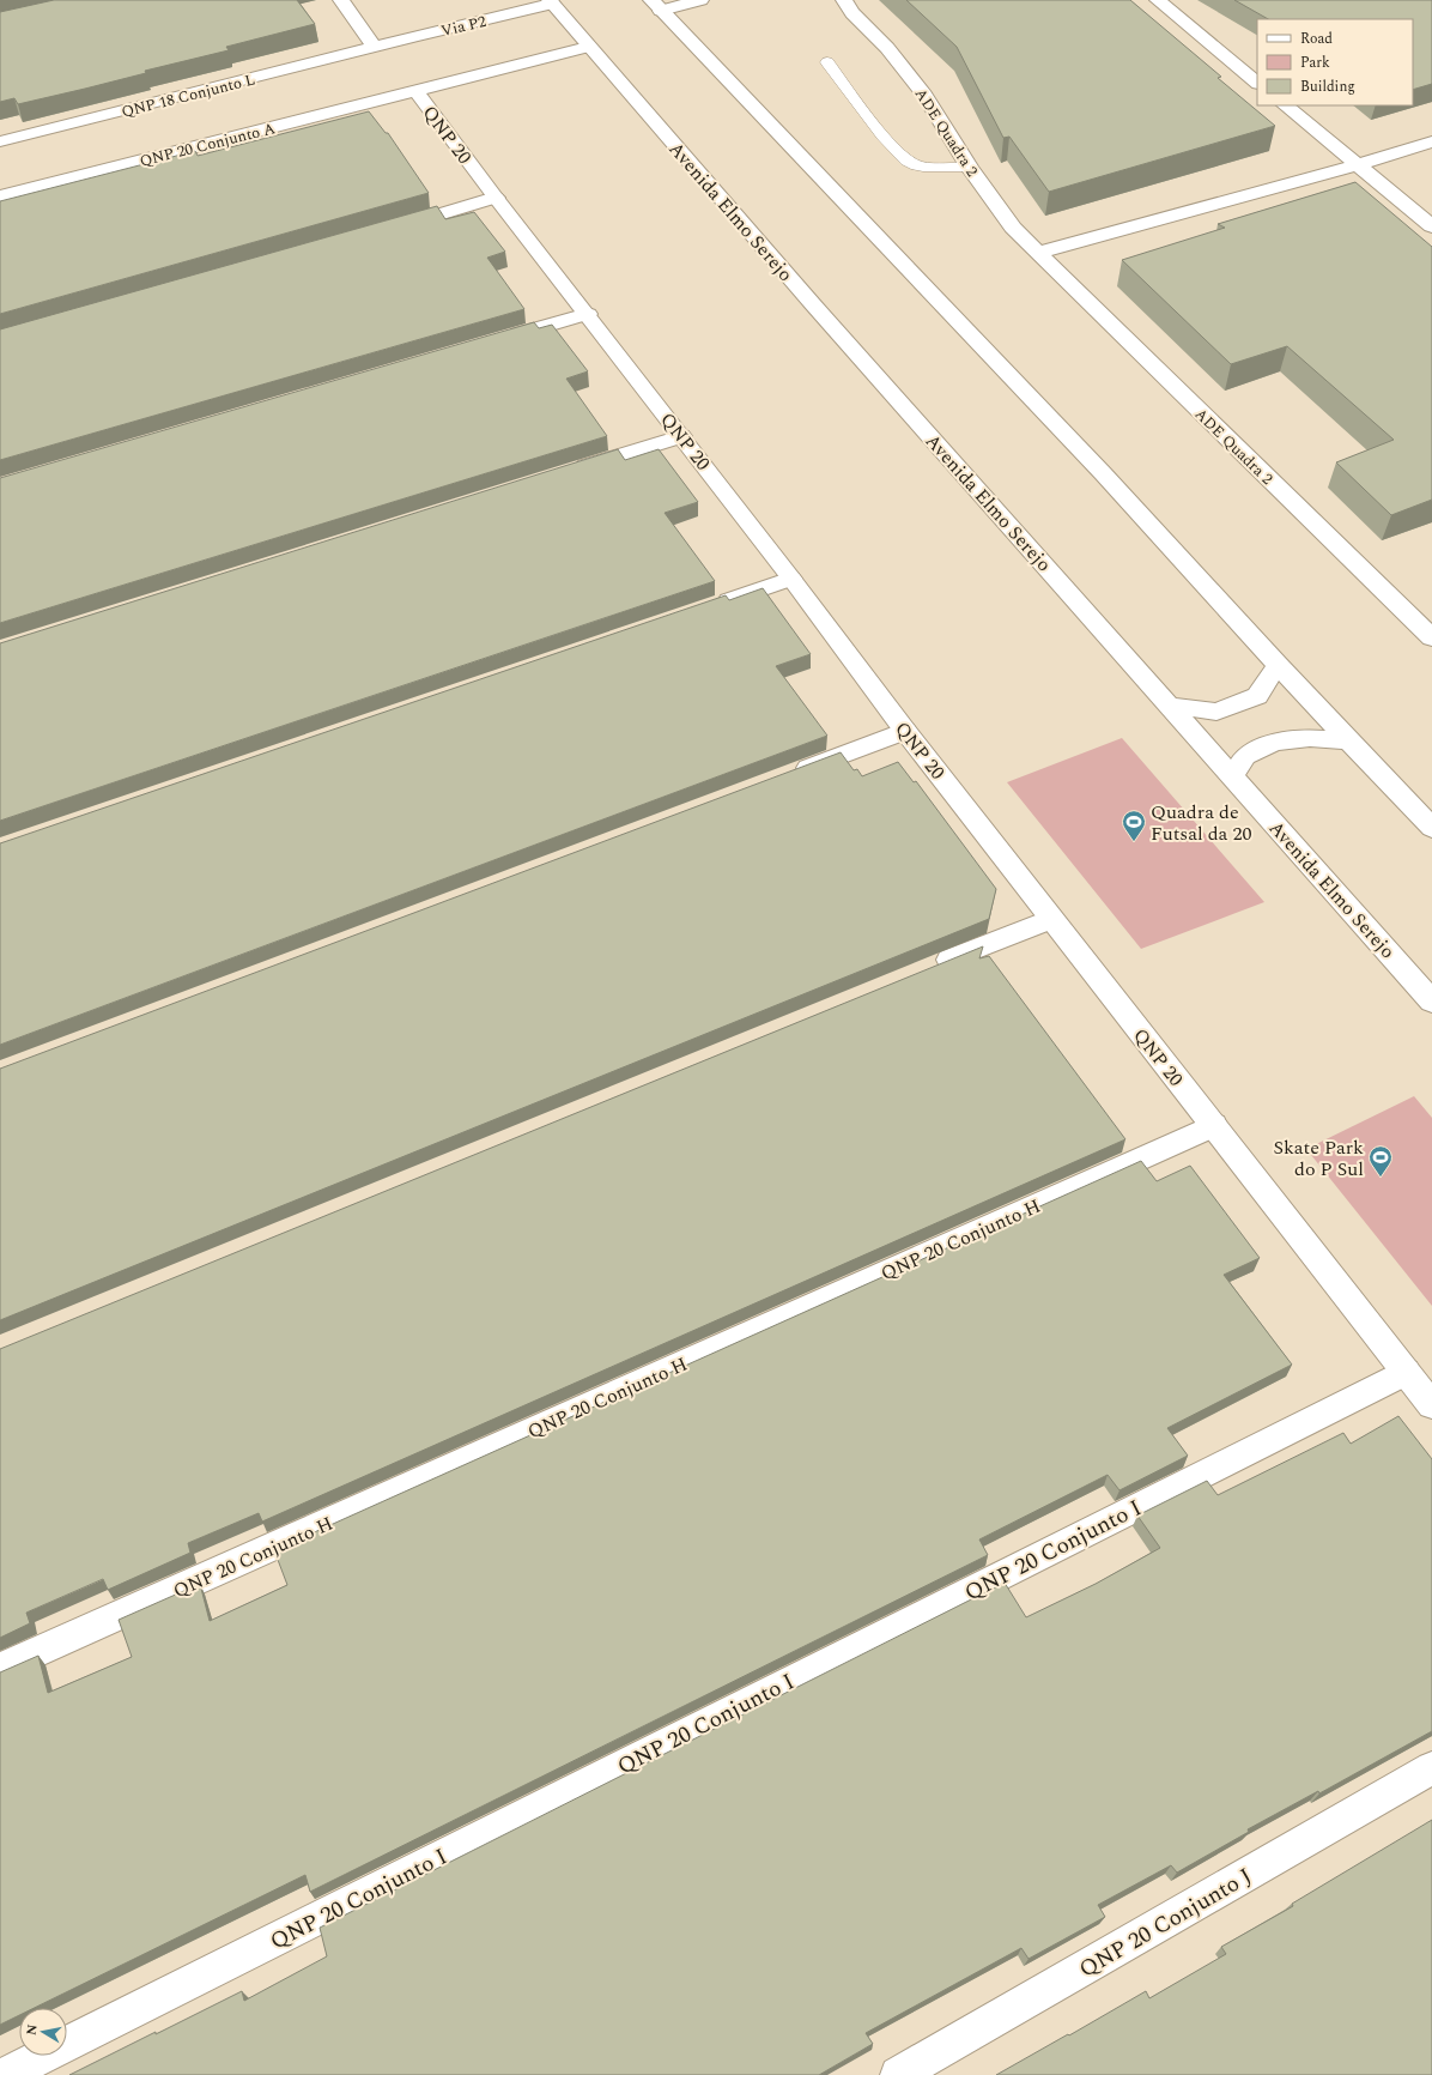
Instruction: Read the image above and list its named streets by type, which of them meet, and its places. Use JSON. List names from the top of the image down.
{
  "streets": {
    "street": [
      "Via P2",
      "QNP 18 Conjunto L",
      "ADE Quadra 2",
      "QNP 20",
      "QNP 20 Conjunto A",
      "Avenida Elmo Serejo",
      "QNP 20 Conjunto H",
      "QNP 20 Conjunto I",
      "QNP 20 Conjunto J"
    ]
  },
  "crossings": [
    ["Via P2", "QNP 18 Conjunto L"],
    ["Via P2", "Avenida Elmo Serejo"],
    ["QNP 20", "QNP 20 Conjunto A"],
    ["QNP 20", "QNP 20 Conjunto H"],
    ["QNP 20", "QNP 20 Conjunto I"]
  ],
  "places": {
    "sports": ["Quadra de Futsal da 20", "Skate Park do P Sul"]
  },
  "legend": ["Road", "Park", "Building"],
  "north": "left"
}
